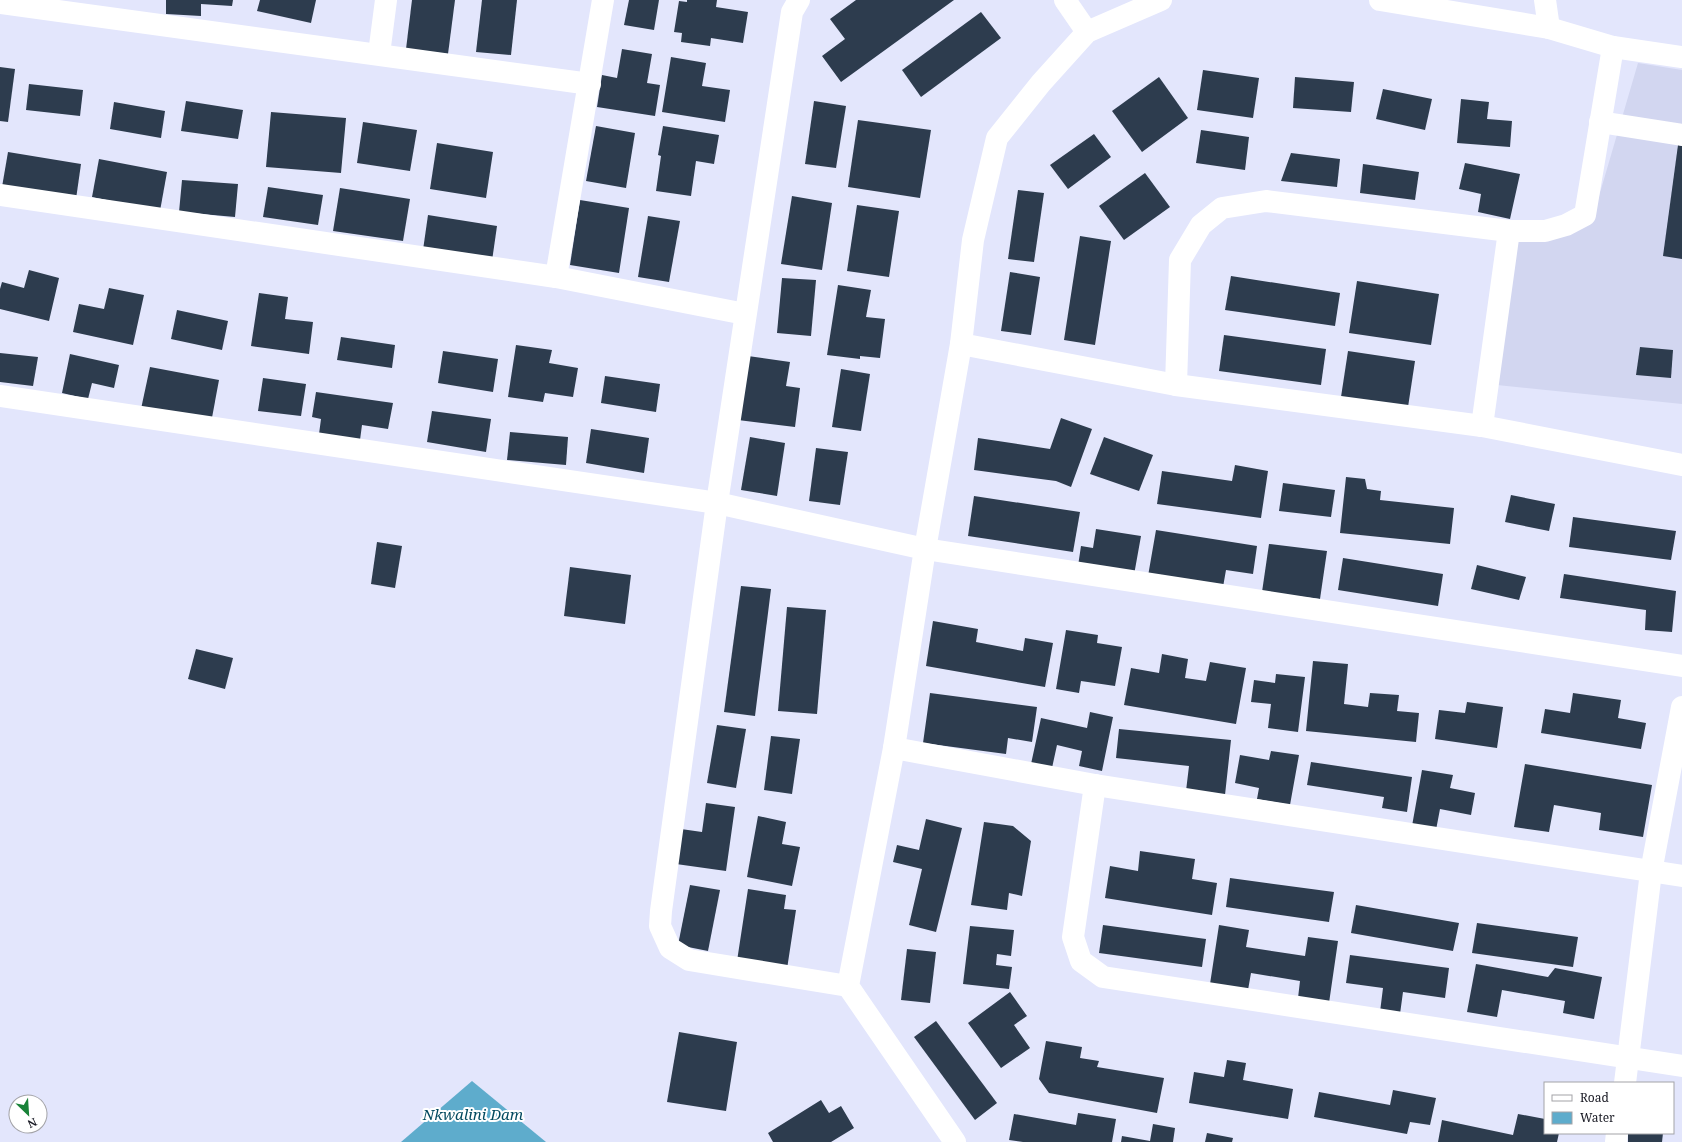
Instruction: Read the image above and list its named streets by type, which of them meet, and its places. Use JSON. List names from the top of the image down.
{
  "water": ["Nkwalini Dam"],
  "legend": ["Road", "Water"],
  "north": "bottom right"
}
